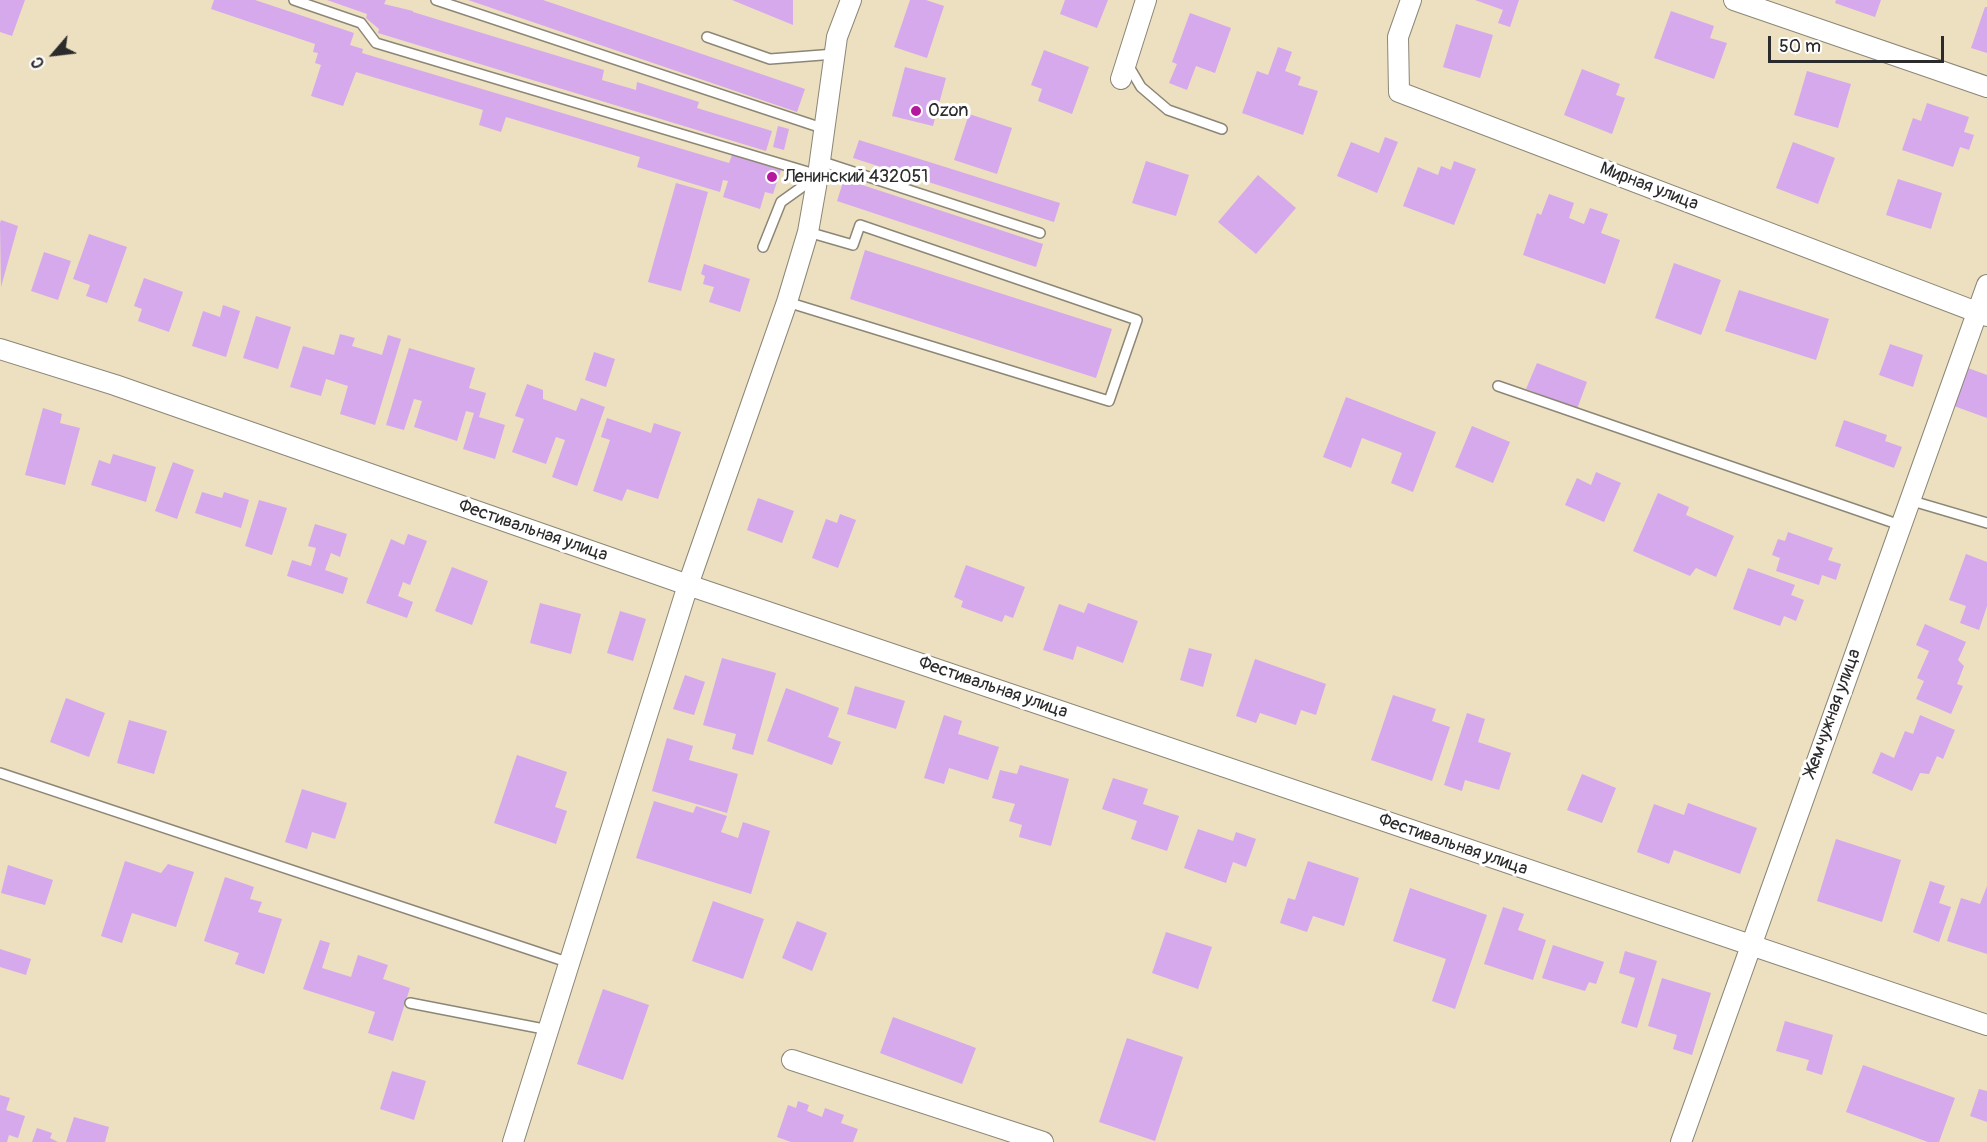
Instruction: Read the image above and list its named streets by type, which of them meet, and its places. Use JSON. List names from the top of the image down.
{
  "streets": {
    "street": ["Мирная улица", "Фестивальная улица", "Жемчужная улица"]
  },
  "crossings": [
    ["Мирная улица", "Жемчужная улица"],
    ["Фестивальная улица", "Жемчужная улица"]
  ],
  "places": ["Ozon", "Ленинский 432051"],
  "scale_bar": "50 m",
  "north": "bottom left"
}
